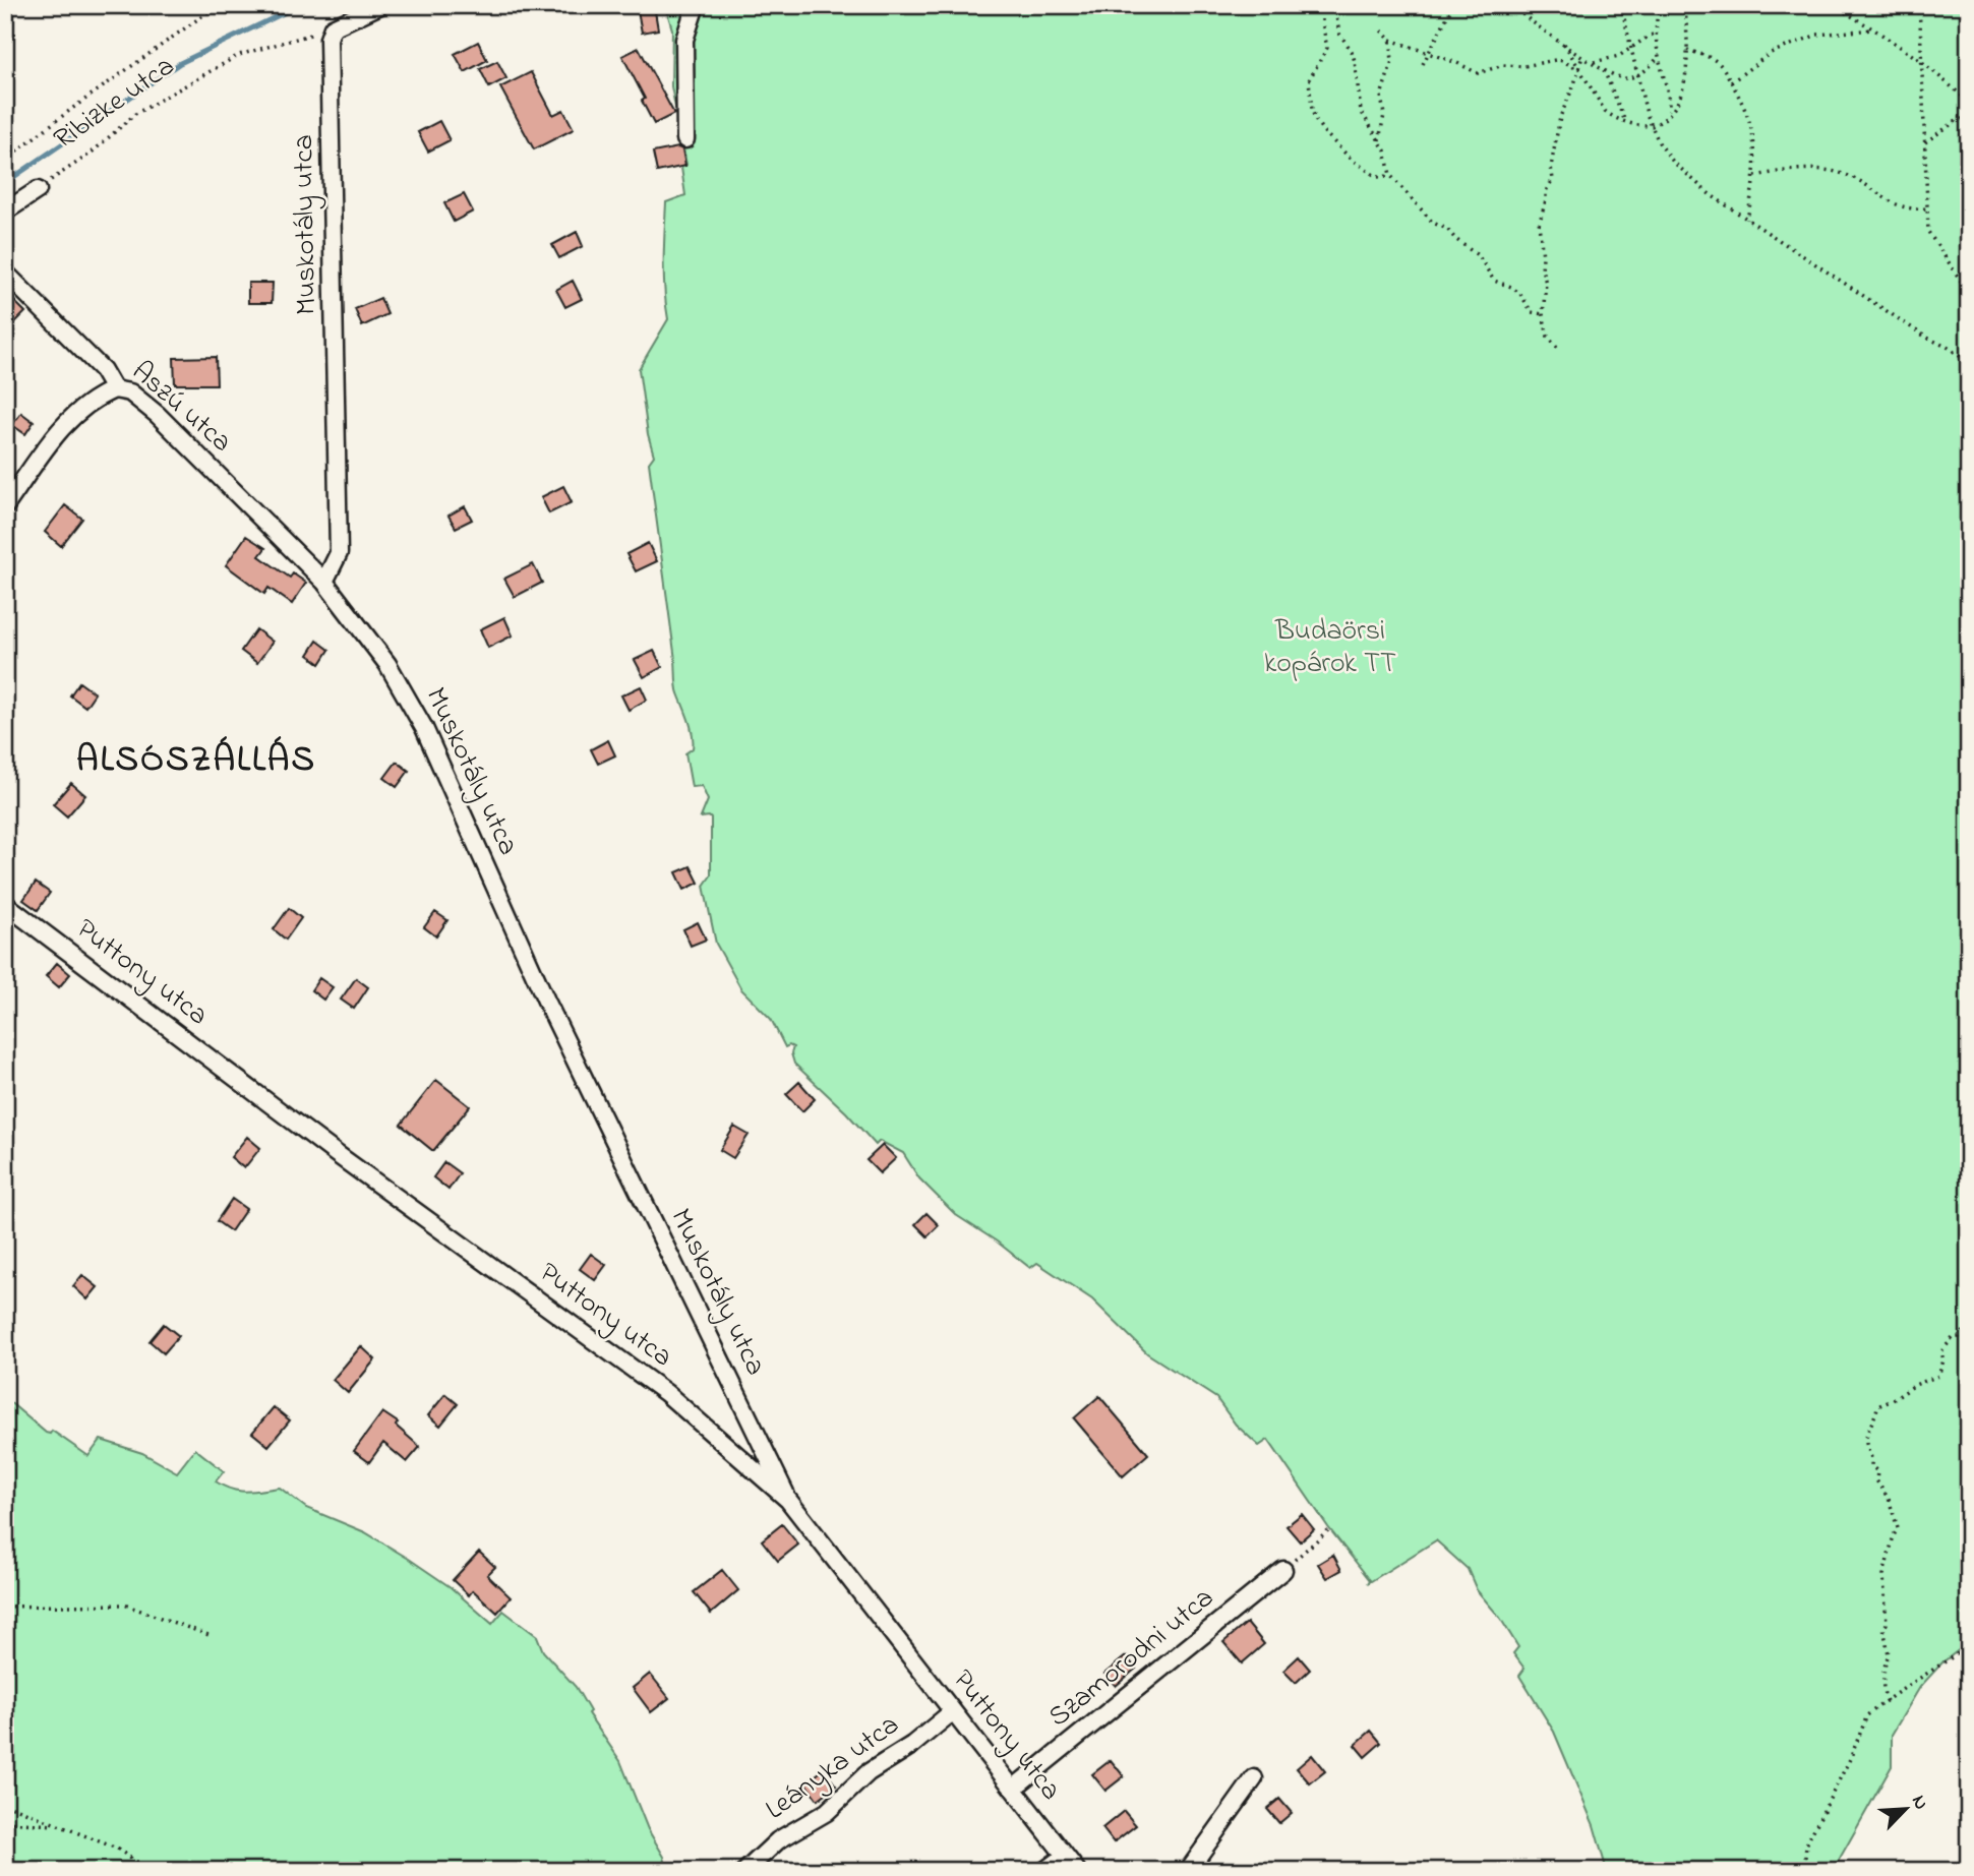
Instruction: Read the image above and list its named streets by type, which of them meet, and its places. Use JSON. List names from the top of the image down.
{
  "streets": {
    "street": [
      "Muskotály utca",
      "Aszú utca",
      "Puttony utca",
      "Szamorodni utca",
      "Leányka utca"
    ],
    "path": ["Ribizke utca"]
  },
  "crossings": [
    ["Ribizke utca", "Muskotály utca"],
    ["Muskotály utca", "Aszú utca"],
    ["Muskotály utca", "Puttony utca"],
    ["Puttony utca", "Szamorodni utca"],
    ["Puttony utca", "Leányka utca"]
  ],
  "districts": ["ALSÓSZÁLLÁS"],
  "parks": ["Budaörsi kopárok TT"],
  "north": "top right"
}
